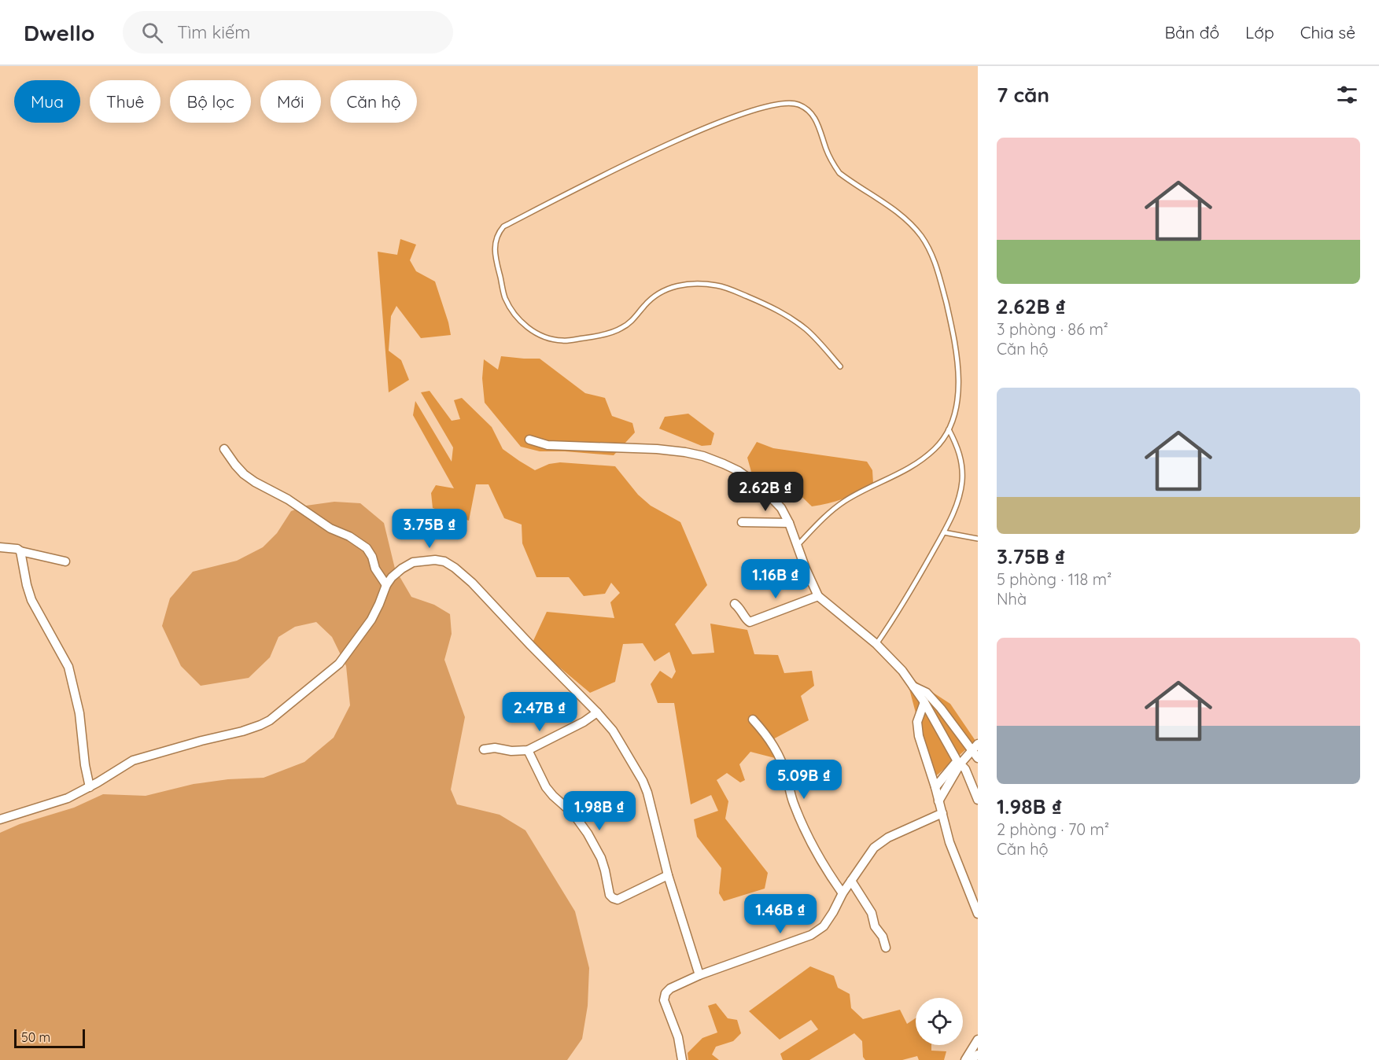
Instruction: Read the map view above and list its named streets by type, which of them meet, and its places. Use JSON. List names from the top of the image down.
{
  "scale_bar": "50 m",
  "page": {
    "header": "Dwello",
    "search": "Tìm kiếm",
    "nav": ["Bản đồ", "Lớp", "Chia sẻ"],
    "heading": "7 căn",
    "chip": [
      "Mua",
      "Thuê",
      "Bộ lọc",
      "Mới",
      "Căn hộ"
    ],
    "list": [
      {
        "name": "2.62B ₫",
        "note": "3 phòng · 86 m² · Căn hộ"
      },
      {
        "name": "3.75B ₫",
        "note": "5 phòng · 118 m² · Nhà"
      },
      {
        "name": "1.98B ₫",
        "note": "2 phòng · 70 m² · Căn hộ"
      }
    ],
    "price": [
      "2.62B ₫",
      "3.75B ₫",
      "1.16B ₫",
      "2.47B ₫",
      "5.09B ₫",
      "1.98B ₫",
      "1.46B ₫"
    ],
    "scale": "50 m"
  }
}
